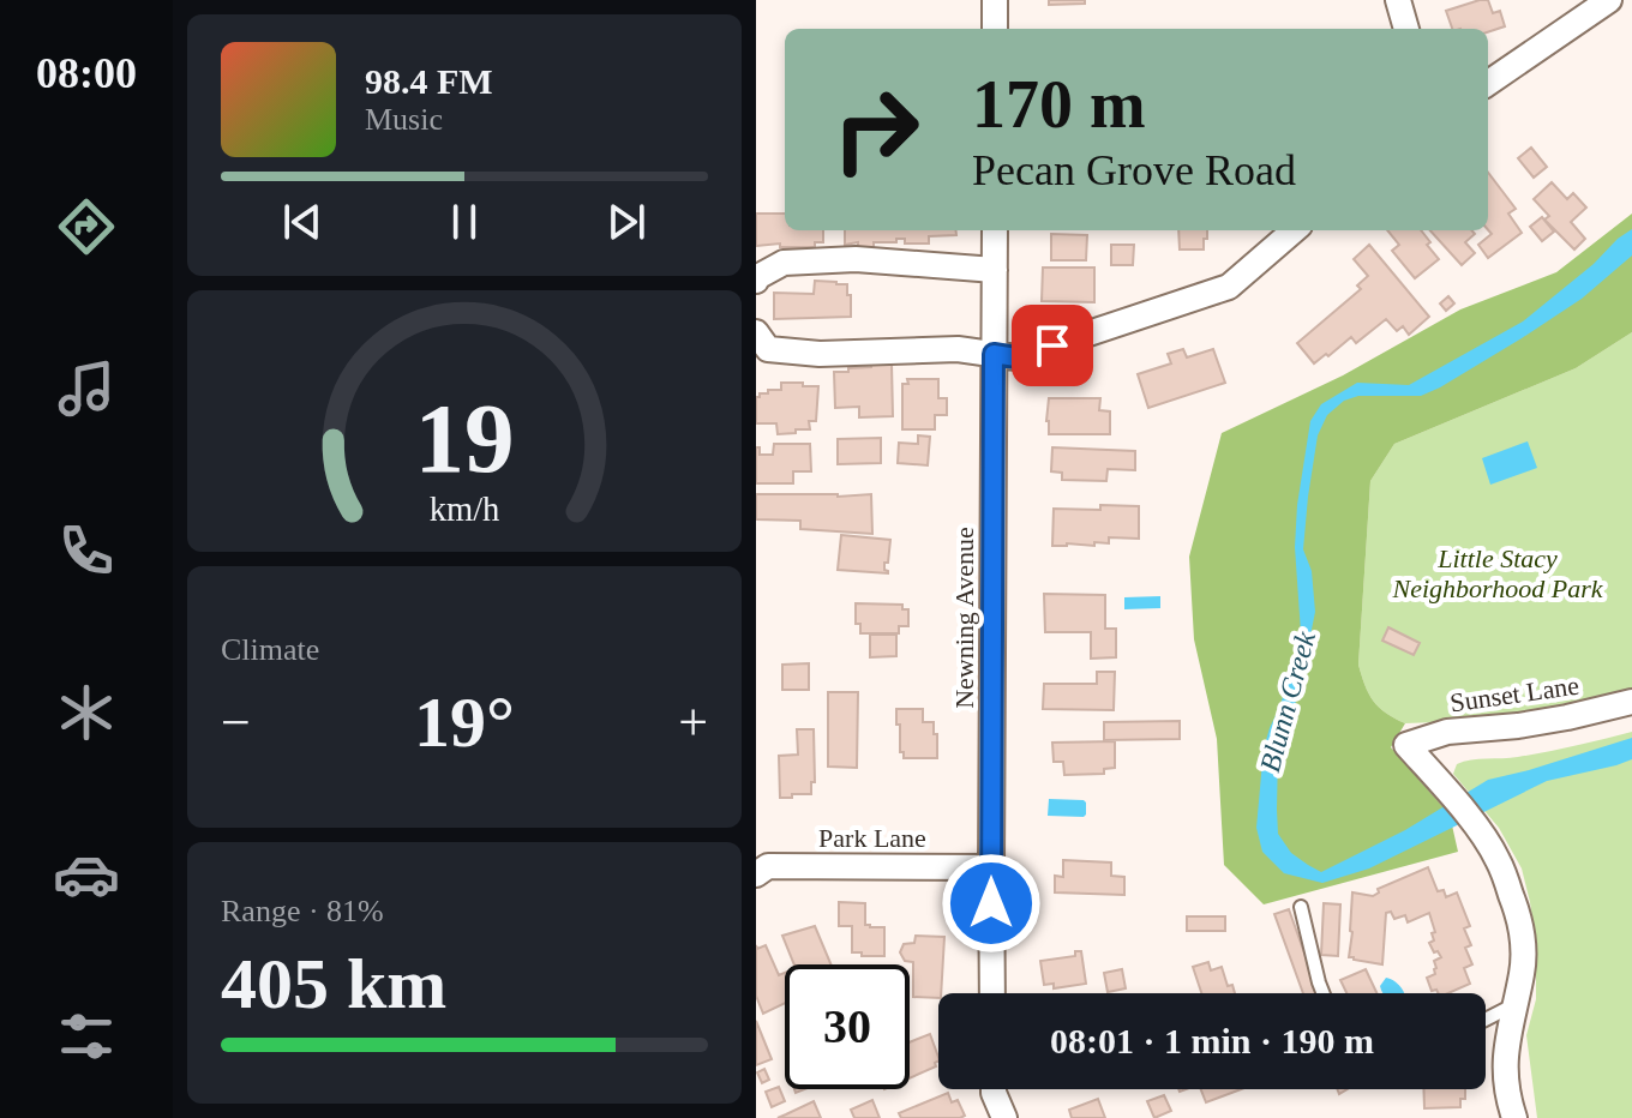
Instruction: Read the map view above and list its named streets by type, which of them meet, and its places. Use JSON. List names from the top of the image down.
{
  "streets": {
    "street": ["Newning Avenue", "Sunset Lane", "Park Lane"]
  },
  "crossings": [
    ["Newning Avenue", "Park Lane"]
  ],
  "water": ["Blunn Creek"],
  "parks": ["Little Stacy Neighborhood Park"],
  "page": {
    "tabs": "08:00",
    "turn": ["170 m", "Pecan Grove Road"],
    "song": ["98.4 FM", "Music"],
    "tile": [
      "Climate",
      ["Range · 81%", "405 km"]
    ],
    "heat": ["−", "19°", "+"],
    "limit": "30",
    "trip": "08:01 · 1 min · 190 m",
    "gauge": ["19", "km/h"]
  }
}
